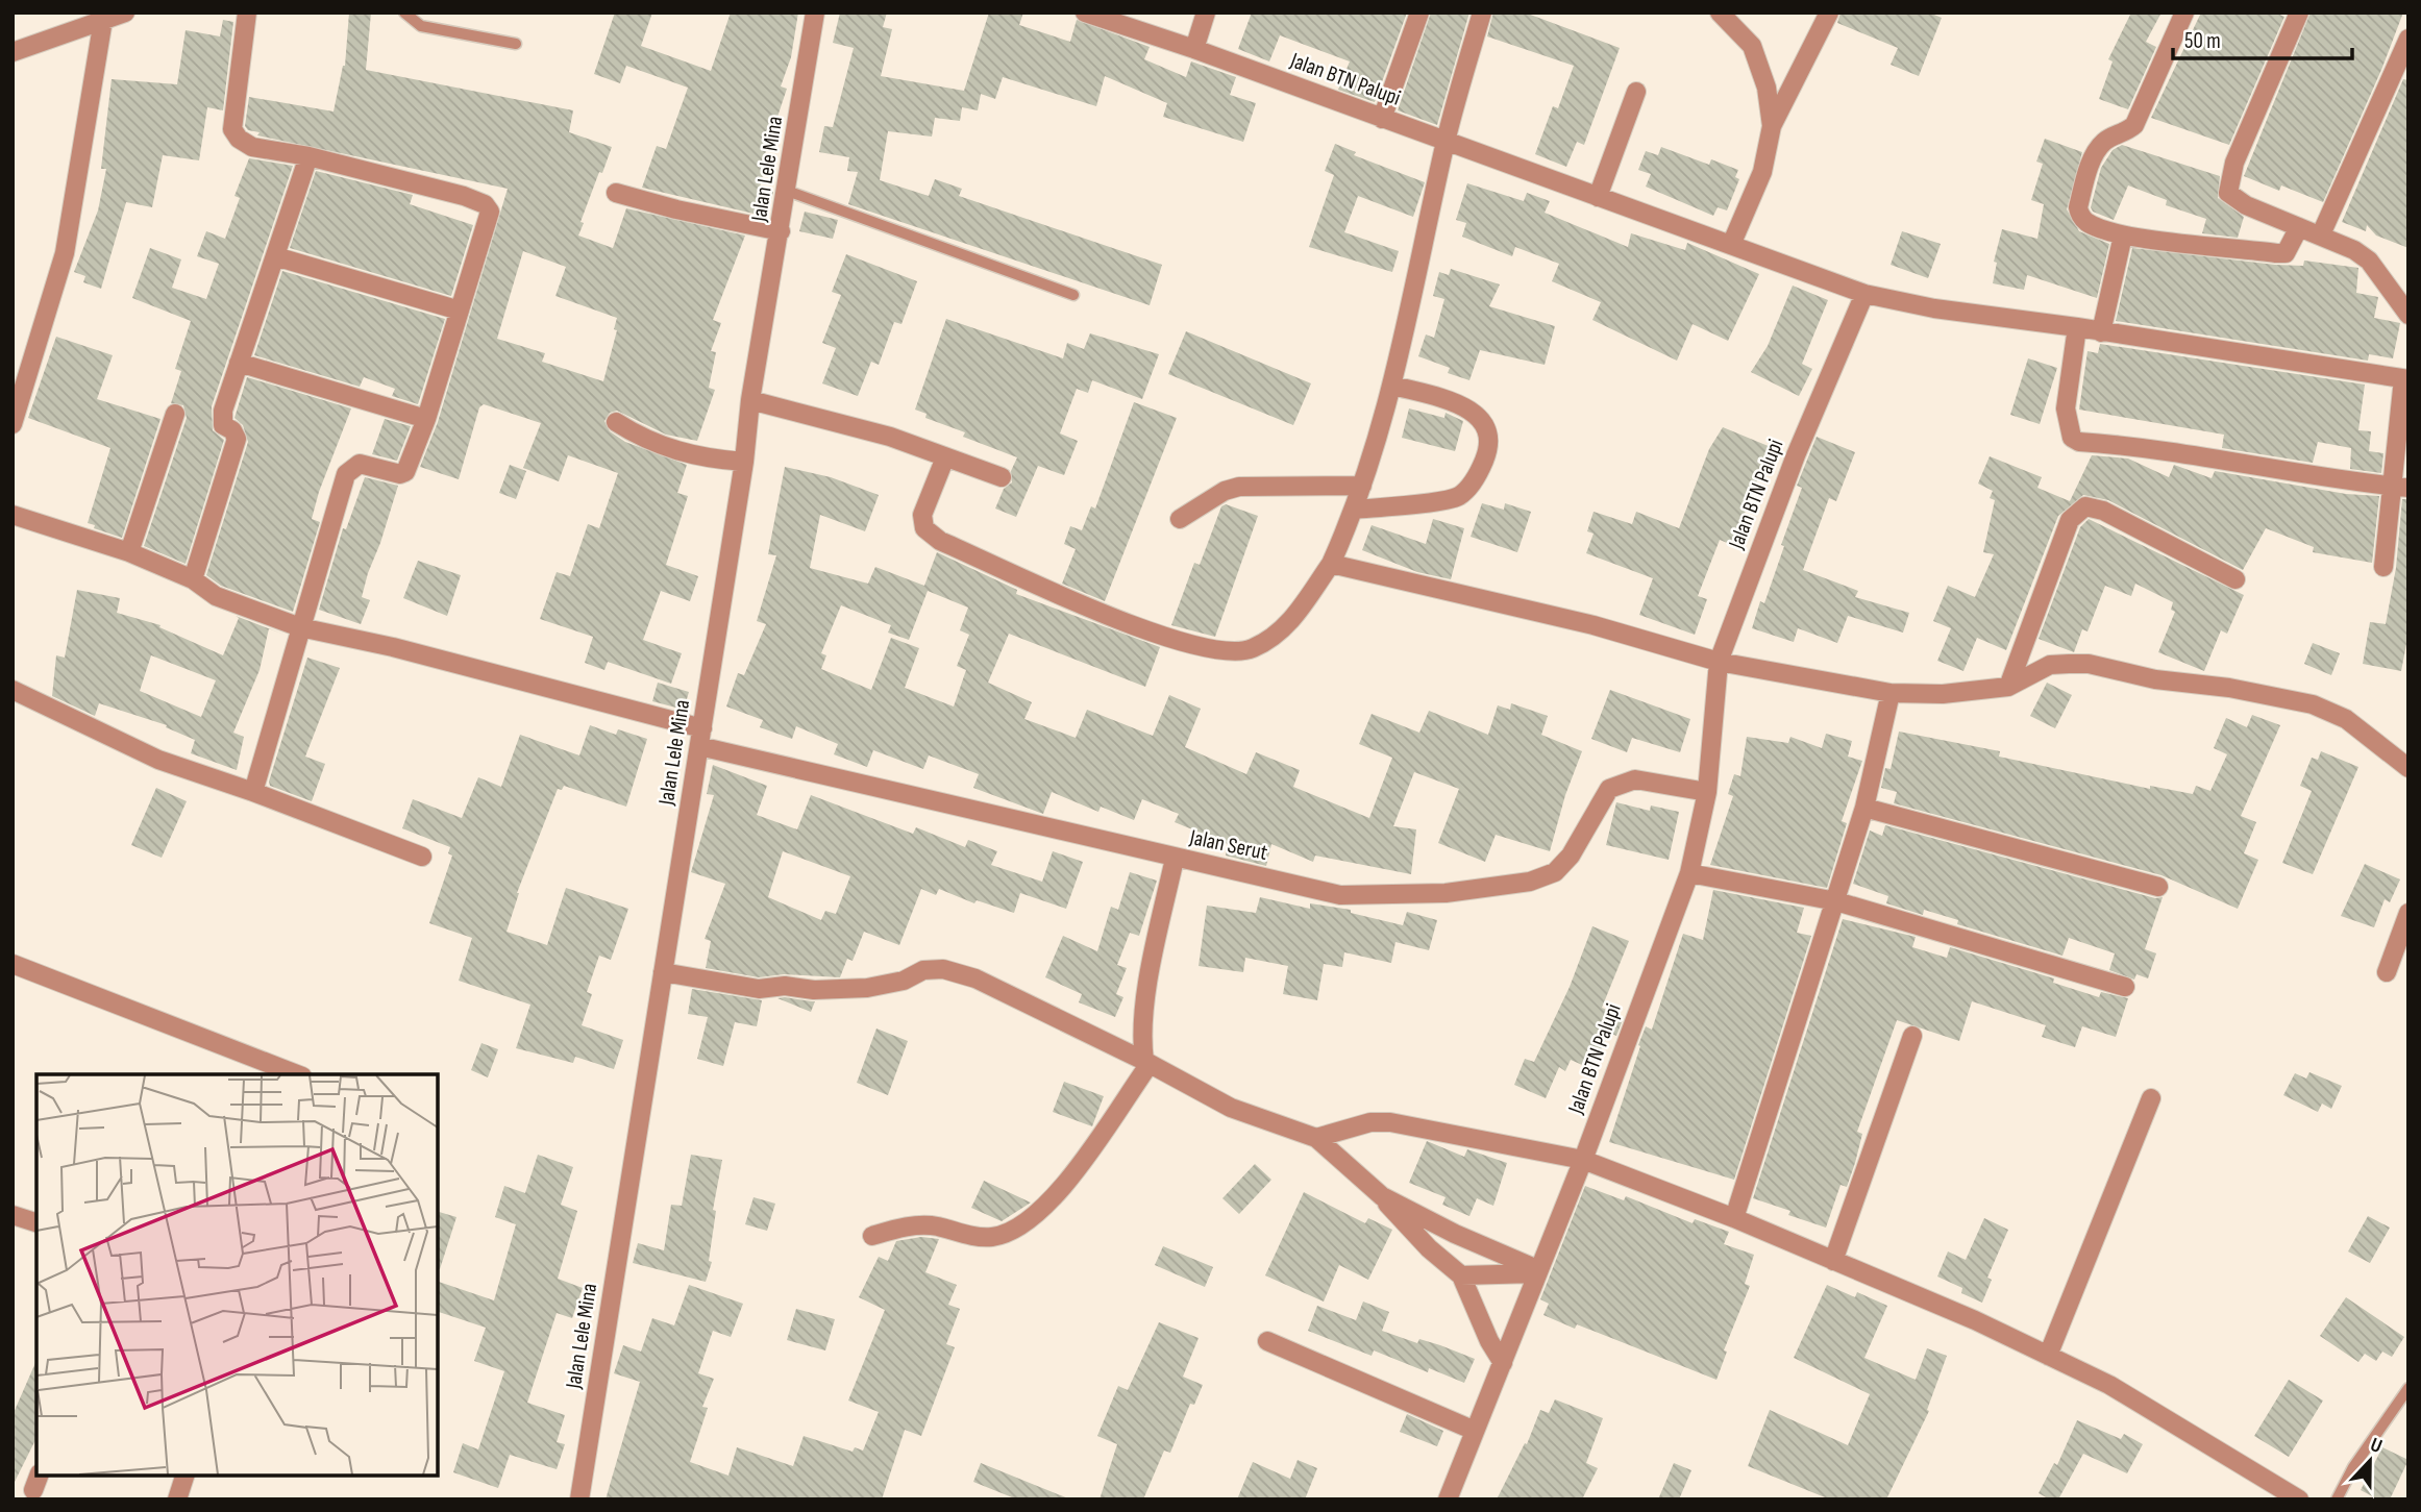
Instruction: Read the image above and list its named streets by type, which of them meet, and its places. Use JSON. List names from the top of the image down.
{
  "streets": {
    "street": ["Jalan BTN Palupi", "Jalan Lele Mina", "Jalan Serut"]
  },
  "crossings": [
    ["Jalan BTN Palupi", "Jalan Serut"],
    ["Jalan Lele Mina", "Jalan Serut"]
  ],
  "scale_bar": "50 m",
  "north": "top"
}
